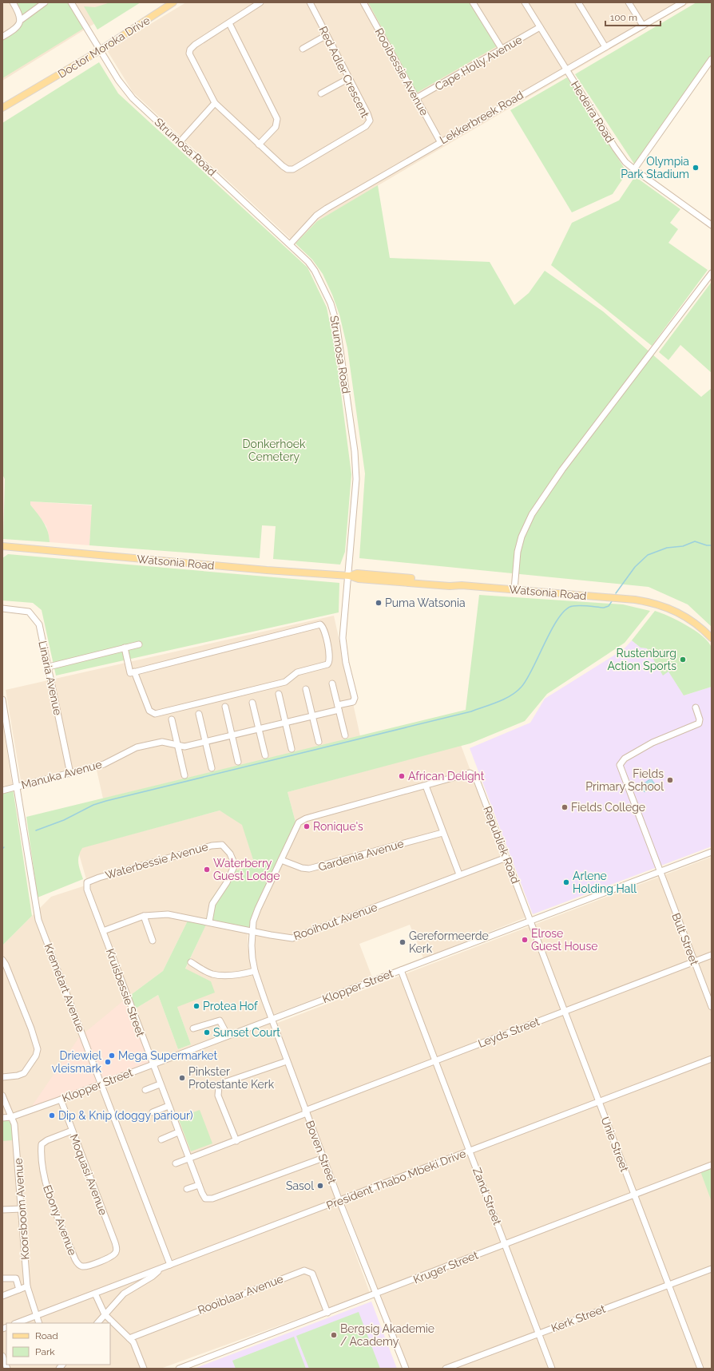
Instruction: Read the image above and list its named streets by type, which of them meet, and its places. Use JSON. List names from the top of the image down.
{
  "streets": {
    "main road": ["Doctor Moroka Drive", "Watsonia Road"],
    "street": [
      "Cape Holly Avenue",
      "Red Adler Crescent",
      "Rooibessie Avenue",
      "Hedeira Road",
      "Lekkerbreek Road",
      "Strumosa Road",
      "Linaria Avenue",
      "Manuka Avenue",
      "Republiek Road",
      "Gardenia Avenue",
      "Waterbessie Avenue",
      "Rooihout Avenue",
      "Bult Street",
      "Klopper Street",
      "Kremetart Avenue",
      "Kruisbessie Street",
      "Leyds Street",
      "Unie Street",
      "Boven Street",
      "Moquasi Avenue",
      "President Thabo Mbeki Drive",
      "Zand Street",
      "Koorsboom Avenue",
      "Ebony Avenue",
      "Kruger Street",
      "Rooiblaar Avenue",
      "Kerk Street"
    ]
  },
  "crossings": [
    ["Doctor Moroka Drive", "Strumosa Road"],
    ["Cape Holly Avenue", "Rooibessie Avenue"],
    ["Cape Holly Avenue", "Hedeira Road"],
    ["Rooibessie Avenue", "Lekkerbreek Road"],
    ["Hedeira Road", "Lekkerbreek Road"],
    ["Lekkerbreek Road", "Strumosa Road"],
    ["Strumosa Road", "Watsonia Road"],
    ["Strumosa Road", "Manuka Avenue"],
    ["Linaria Avenue", "Manuka Avenue"],
    ["Manuka Avenue", "Kremetart Avenue"],
    ["Republiek Road", "Rooihout Avenue"],
    ["Republiek Road", "Klopper Street"],
    ["Republiek Road", "Unie Street"],
    ["Republiek Road", "Boven Street"],
    ["Gardenia Avenue", "Boven Street"],
    ["Waterbessie Avenue", "Rooihout Avenue"],
    ["Waterbessie Avenue", "Kruisbessie Street"],
    ["Rooihout Avenue", "Kruisbessie Street"],
    ["Rooihout Avenue", "Boven Street"],
    ["Bult Street", "Klopper Street"],
    ["Bult Street", "Leyds Street"],
    ["Klopper Street", "Kremetart Avenue"],
    ["Klopper Street", "Kruisbessie Street"],
    ["Klopper Street", "Unie Street"],
    ["Klopper Street", "Boven Street"],
    ["Klopper Street", "Moquasi Avenue"],
    ["Klopper Street", "Zand Street"],
    ["Klopper Street", "Koorsboom Avenue"],
    ["Kremetart Avenue", "President Thabo Mbeki Drive"],
    ["Kruisbessie Street", "Leyds Street"],
    ["Kruisbessie Street", "Boven Street"],
    ["Leyds Street", "Unie Street"],
    ["Leyds Street", "Boven Street"],
    ["Leyds Street", "Zand Street"],
    ["Unie Street", "President Thabo Mbeki Drive"],
    ["Unie Street", "Kruger Street"],
    ["Unie Street", "Kerk Street"],
    ["Boven Street", "President Thabo Mbeki Drive"],
    ["Boven Street", "Kruger Street"],
    ["Moquasi Avenue", "Ebony Avenue"],
    ["President Thabo Mbeki Drive", "Zand Street"],
    ["Zand Street", "Kruger Street"],
    ["Zand Street", "Kerk Street"],
    ["Kruger Street", "Rooiblaar Avenue"]
  ],
  "parks": ["Donkerhoek Cemetery"],
  "places": [
    "Olympia Park Stadium",
    "Puma Watsonia",
    "Rustenburg Action Sports",
    "African Delight",
    "Fields Primary School",
    "Fields College",
    "Ronique's",
    "Waterberry Guest Lodge",
    "Arlene Holding Hall",
    "Elrose Guest House",
    "Gereformeerde Kerk",
    "Protea Hof",
    "Sunset Court",
    "Mega Supermarket",
    "Driewiel vleismark",
    "Pinkster Protestante Kerk",
    "Dip & Knip (doggy pariour)",
    "Sasol",
    "Bergsig Akademie / Academy"
  ],
  "legend": ["Road", "Park"],
  "scale_bar": "100 m"
}
